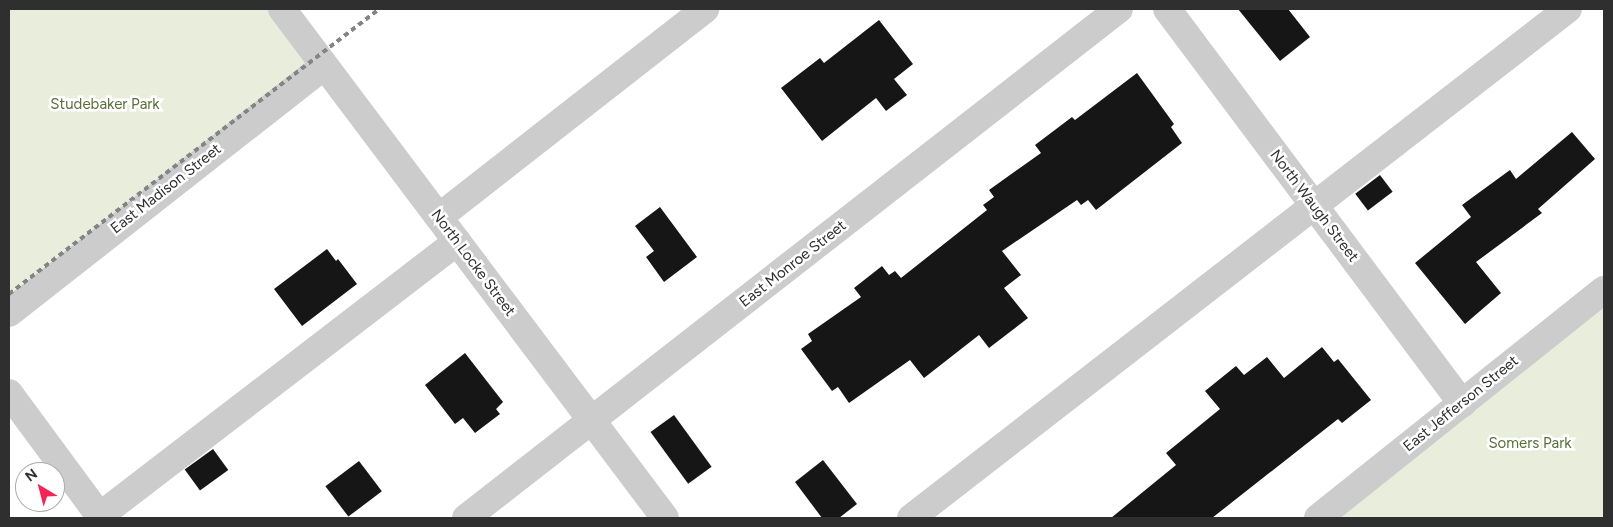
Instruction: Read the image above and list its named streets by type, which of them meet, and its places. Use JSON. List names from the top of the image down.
{
  "streets": {
    "street": [
      "East Madison Street",
      "North Waugh Street",
      "North Locke Street",
      "East Monroe Street",
      "East Jefferson Street"
    ]
  },
  "crossings": [
    ["East Madison Street", "North Locke Street"],
    ["North Waugh Street", "East Jefferson Street"],
    ["North Locke Street", "East Monroe Street"]
  ],
  "parks": ["Studebaker Park", "Somers Park"],
  "north": "top left"
}
